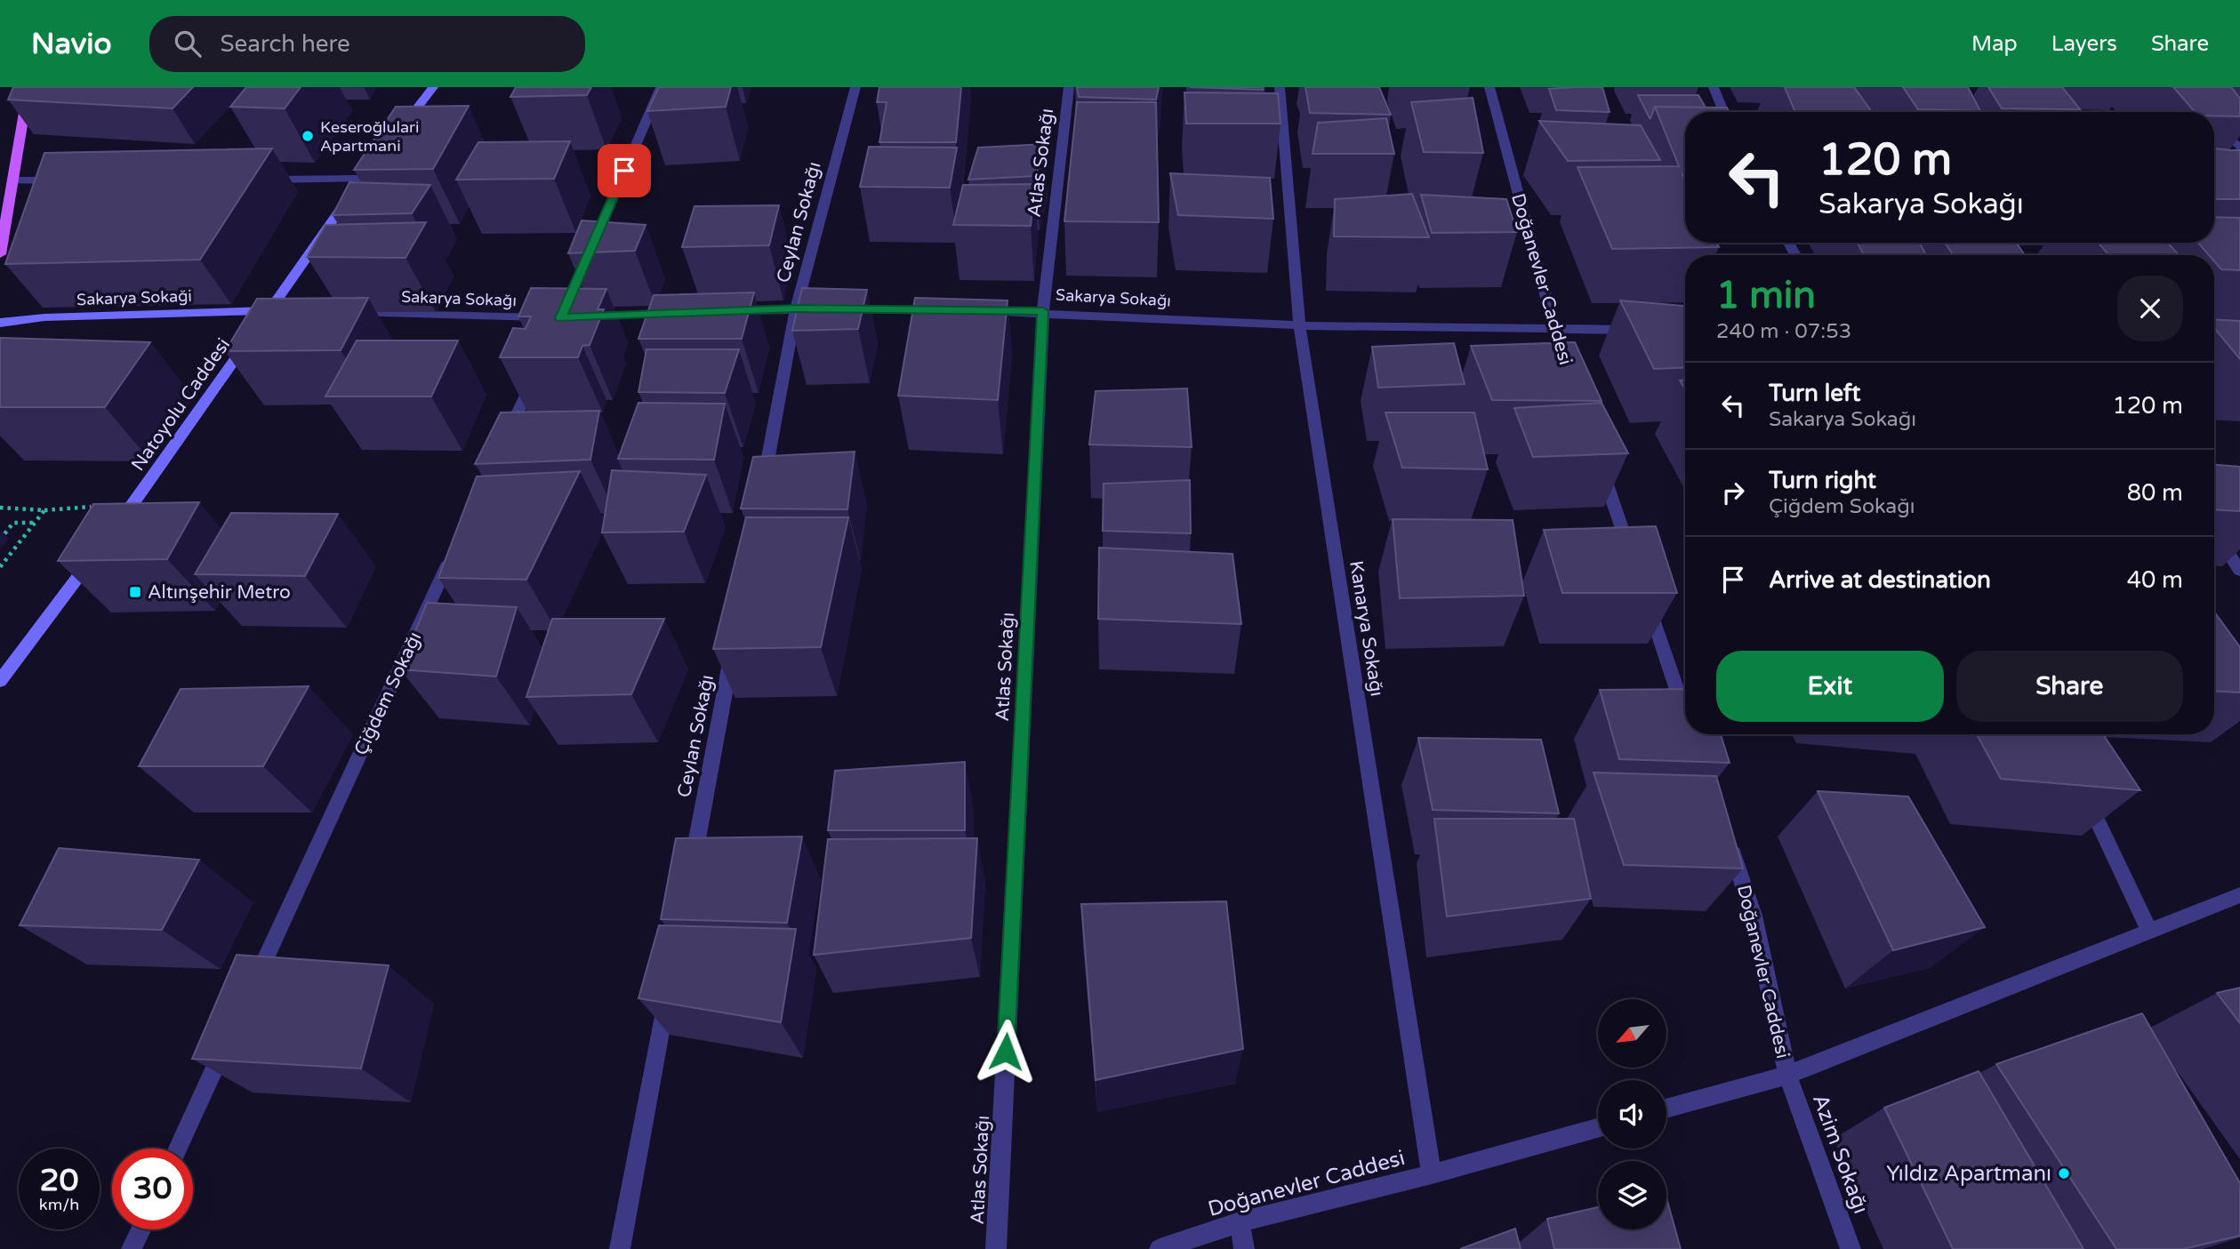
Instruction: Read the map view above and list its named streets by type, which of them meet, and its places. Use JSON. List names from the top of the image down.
{
  "streets": {
    "main road": ["Sakarya Sokaği", "Natoyolu Caddesi"],
    "street": [
      "Atlas Sokağı",
      "Ceylan Sokağı",
      "Doğanevler Caddesi",
      "Sakarya Sokağı",
      "Kanarya Sokağı",
      "Çiğdem Sokağı",
      "Azim Sokağı"
    ]
  },
  "crossings": [
    ["Atlas Sokağı", "Sakarya Sokağı"],
    ["Doğanevler Caddesi", "Sakarya Sokağı"],
    ["Doğanevler Caddesi", "Kanarya Sokağı"],
    ["Doğanevler Caddesi", "Azim Sokağı"],
    ["Sakarya Sokaği", "Natoyolu Caddesi"],
    ["Sakarya Sokağı", "Kanarya Sokağı"]
  ],
  "places": {
    "other": ["Keseroğlulari Apartmani", "Yıldız Apartmanı"],
    "transit": ["Altınşehir Metro"]
  },
  "north": "bottom left",
  "page": {
    "header": "Navio",
    "search": "Search here",
    "nav": ["Map", "Layers", "Share"],
    "turn": ["120 m", "Sakarya Sokağı"],
    "heading": ["1 min", "240 m · 07:53"],
    "list": [
      {
        "name": "Turn left",
        "note": "Sakarya Sokağı",
        "value": "120 m"
      },
      {
        "name": "Turn right",
        "note": "Çiğdem Sokağı",
        "value": "80 m"
      },
      {
        "name": "Arrive at destination",
        "value": "40 m"
      }
    ],
    "buttons": ["Exit", "Share"],
    "speed": "20 km/h",
    "limit": "30"
  }
}
